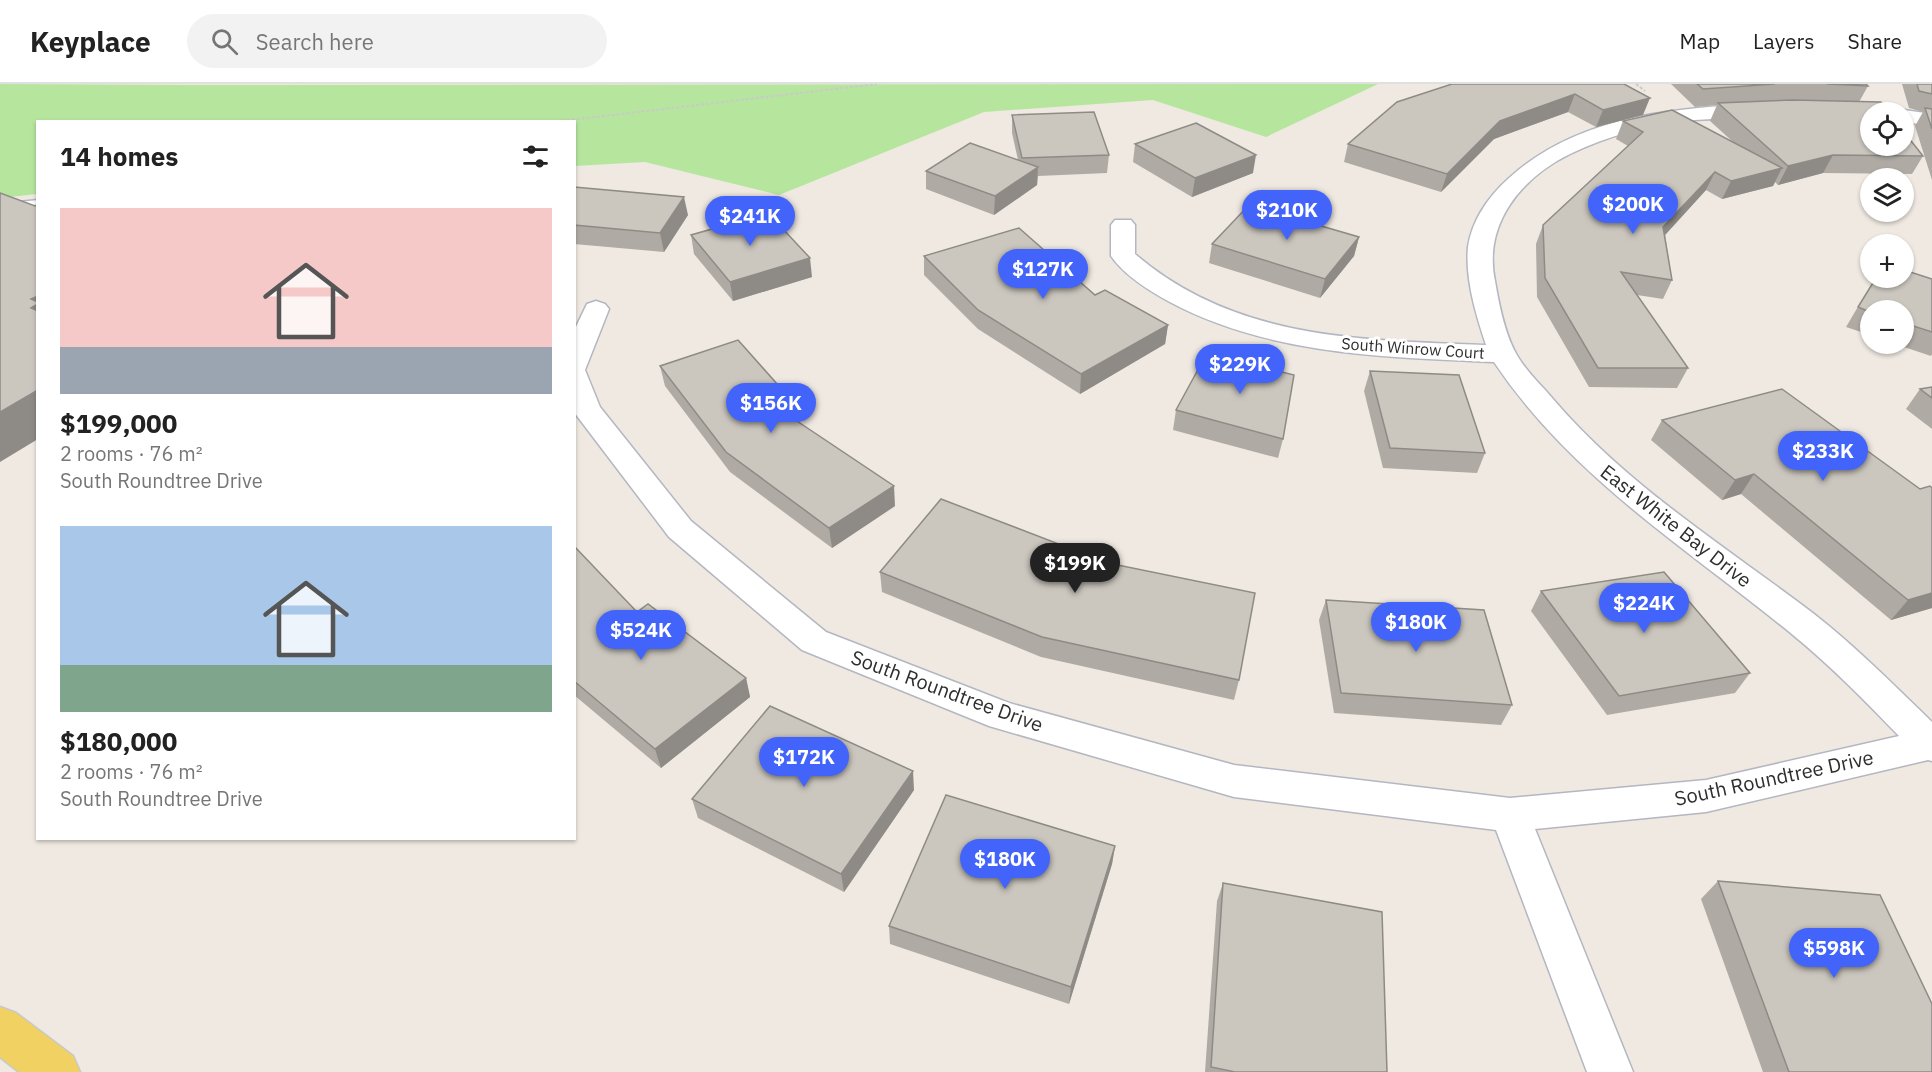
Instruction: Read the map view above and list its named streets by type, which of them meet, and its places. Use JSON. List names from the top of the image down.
{
  "streets": {
    "street": ["South Winrow Court", "East White Bay Drive", "South Roundtree Drive"]
  },
  "crossings": [
    ["South Winrow Court", "East White Bay Drive"],
    ["East White Bay Drive", "South Roundtree Drive"]
  ],
  "page": {
    "header": "Keyplace",
    "search": "Search here",
    "nav": ["Map", "Layers", "Share"],
    "map_buttons": ["+", "−"],
    "heading": "14 homes",
    "price": [
      "$200K",
      "$210K",
      "$241K",
      "$127K",
      "$229K",
      "$156K",
      "$233K",
      "$199K",
      "$224K",
      "$180K",
      "$524K",
      "$172K",
      "$180K",
      "$598K"
    ],
    "list": [
      {
        "name": "$199,000",
        "note": "2 rooms · 76 m² · South Roundtree Drive"
      },
      {
        "name": "$180,000",
        "note": "2 rooms · 76 m² · South Roundtree Drive"
      }
    ]
  }
}
